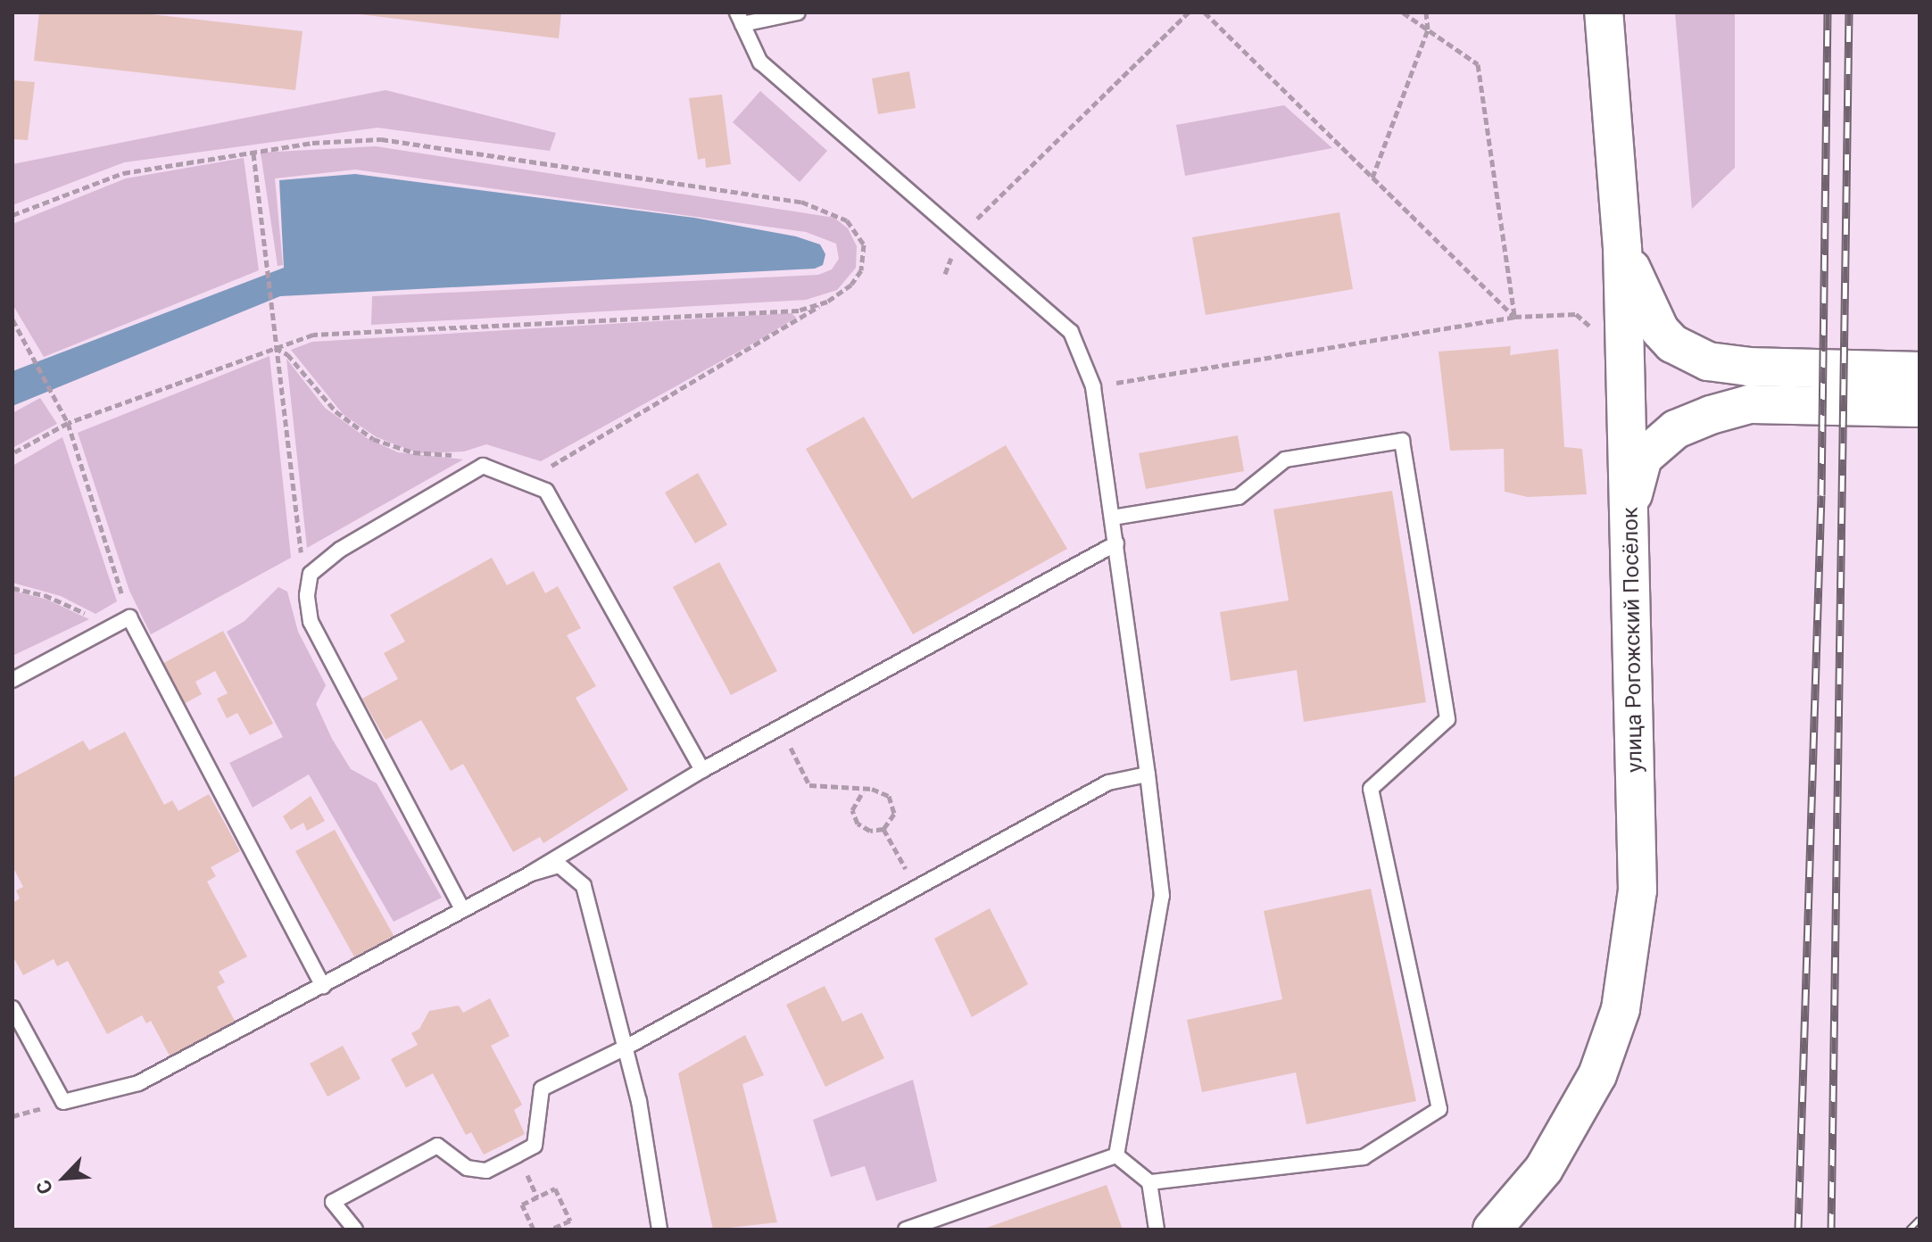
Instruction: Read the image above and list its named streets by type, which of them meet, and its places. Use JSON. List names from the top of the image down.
{
  "streets": {
    "street": ["улица Рогожский Посёлок"]
  },
  "north": "bottom left"
}
